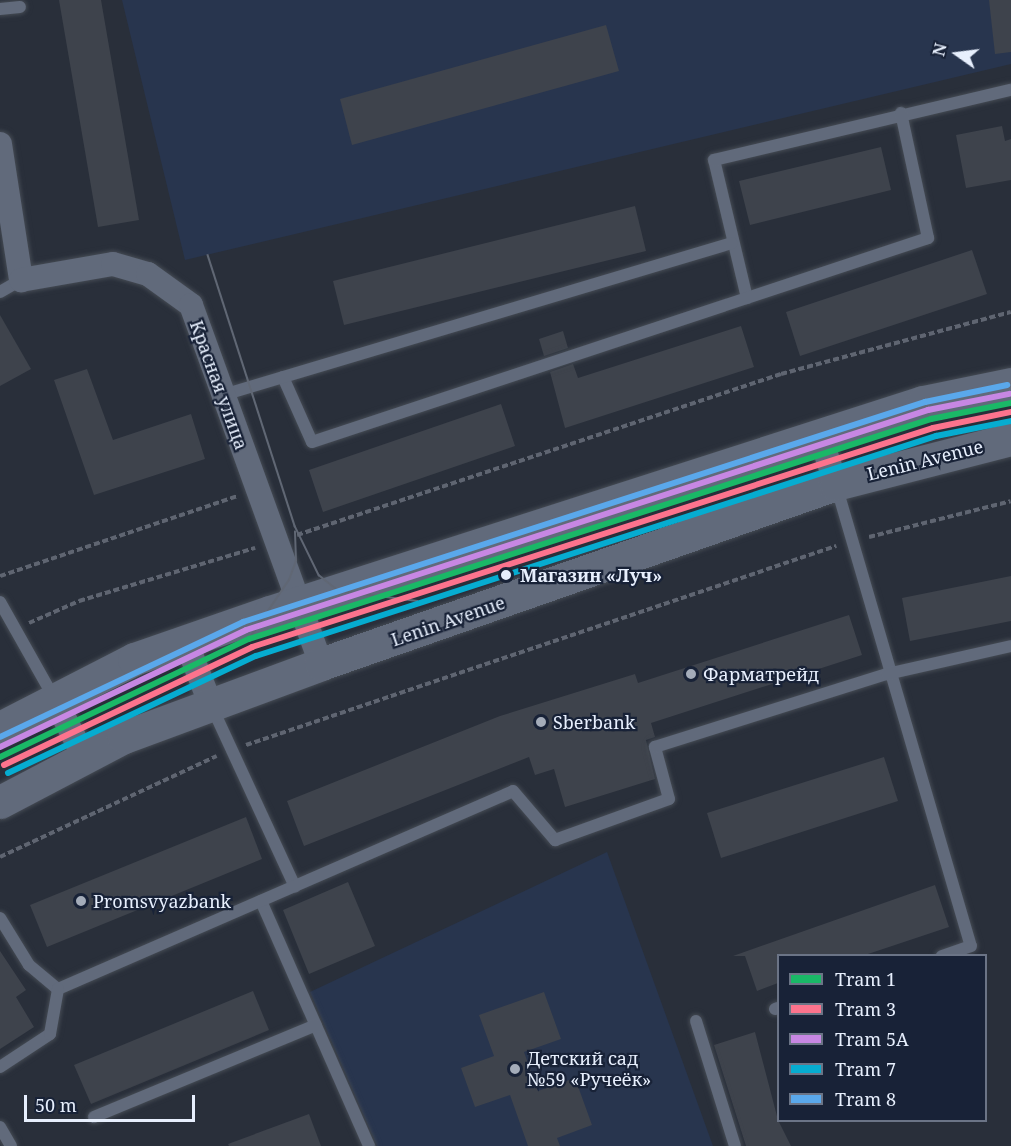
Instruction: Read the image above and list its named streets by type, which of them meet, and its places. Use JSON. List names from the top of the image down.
{
  "streets": {
    "main road": ["Lenin Avenue"],
    "street": ["Красная улица"]
  },
  "crossings": [
    ["Красная улица", "Lenin Avenue"]
  ],
  "places": [
    "Магазин «Луч»",
    "Фарматрейд",
    "Sberbank",
    "Promsvyazbank",
    "Детский сад №59 «Ручеёк»"
  ],
  "lines": [
    "tram line 8",
    "tram line 5А",
    "tram line 1",
    "tram line 3",
    "tram line 7"
  ],
  "legend": [
    "Tram 1",
    "Tram 3",
    "Tram 5А",
    "Tram 7",
    "Tram 8"
  ],
  "scale_bar": "50 m",
  "north": "left"
}
